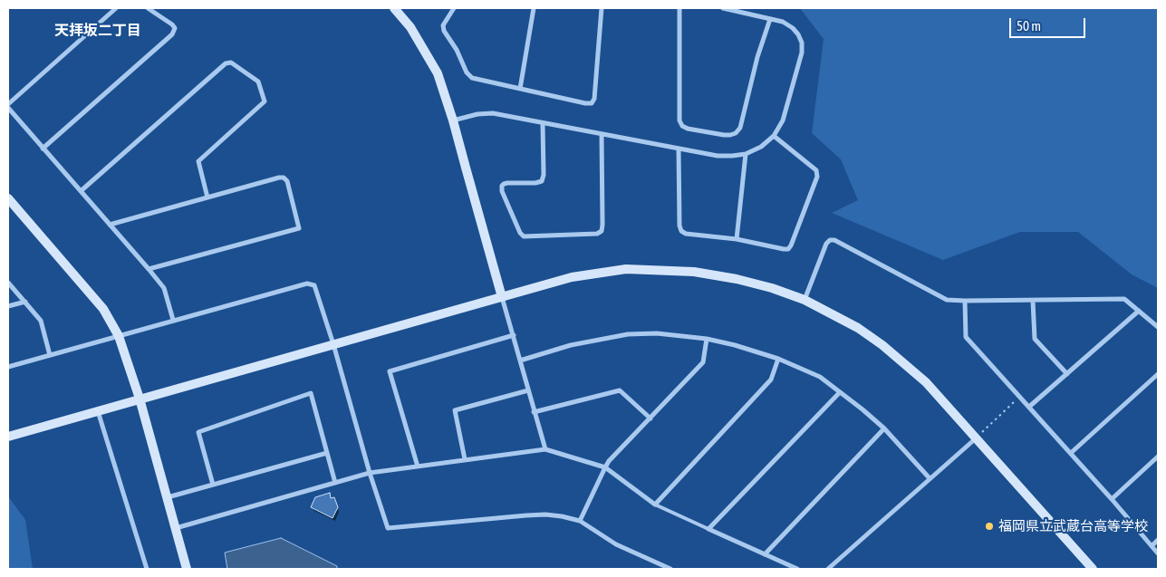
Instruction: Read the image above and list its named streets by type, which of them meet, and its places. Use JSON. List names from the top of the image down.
{
  "districts": ["天拝坂二丁目"],
  "places": ["福岡県立武蔵台高等学校"],
  "scale_bar": "50 m"
}
